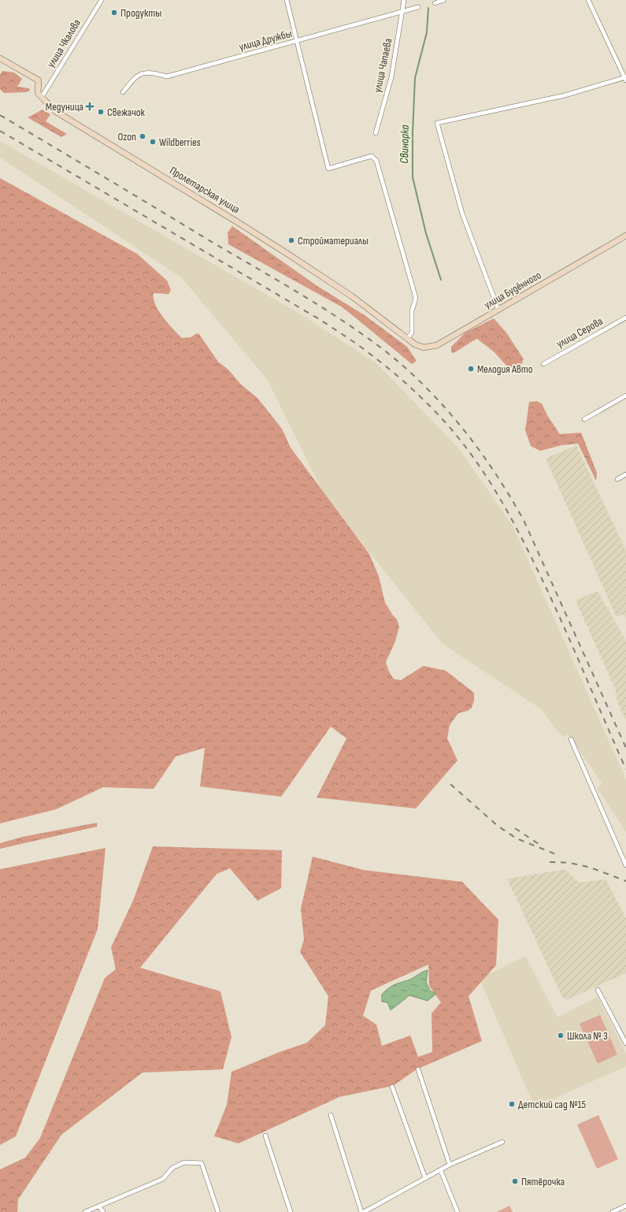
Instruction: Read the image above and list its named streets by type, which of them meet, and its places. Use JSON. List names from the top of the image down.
{
  "streets": {
    "main road": ["Пролетарская улица", "улица Будённого"],
    "street": [
      "улица Дружбы",
      "улица Чкалова",
      "улица Чапаева",
      "улица Серова"
    ]
  },
  "crossings": [
    ["улица Дружбы", "улица Чапаева"],
    ["улица Чкалова", "Пролетарская улица"],
    ["Пролетарская улица", "улица Будённого"]
  ],
  "water": ["Свинорка"],
  "places": {
    "other": [
      "Продукты",
      "Свежачок",
      "Ozon",
      "Wildberries",
      "Стройматериалы",
      "Мелодия Авто",
      "Школа № 3",
      "Детский сад №15",
      "Пятёрочка"
    ],
    "health": ["Медуница"]
  }
}
